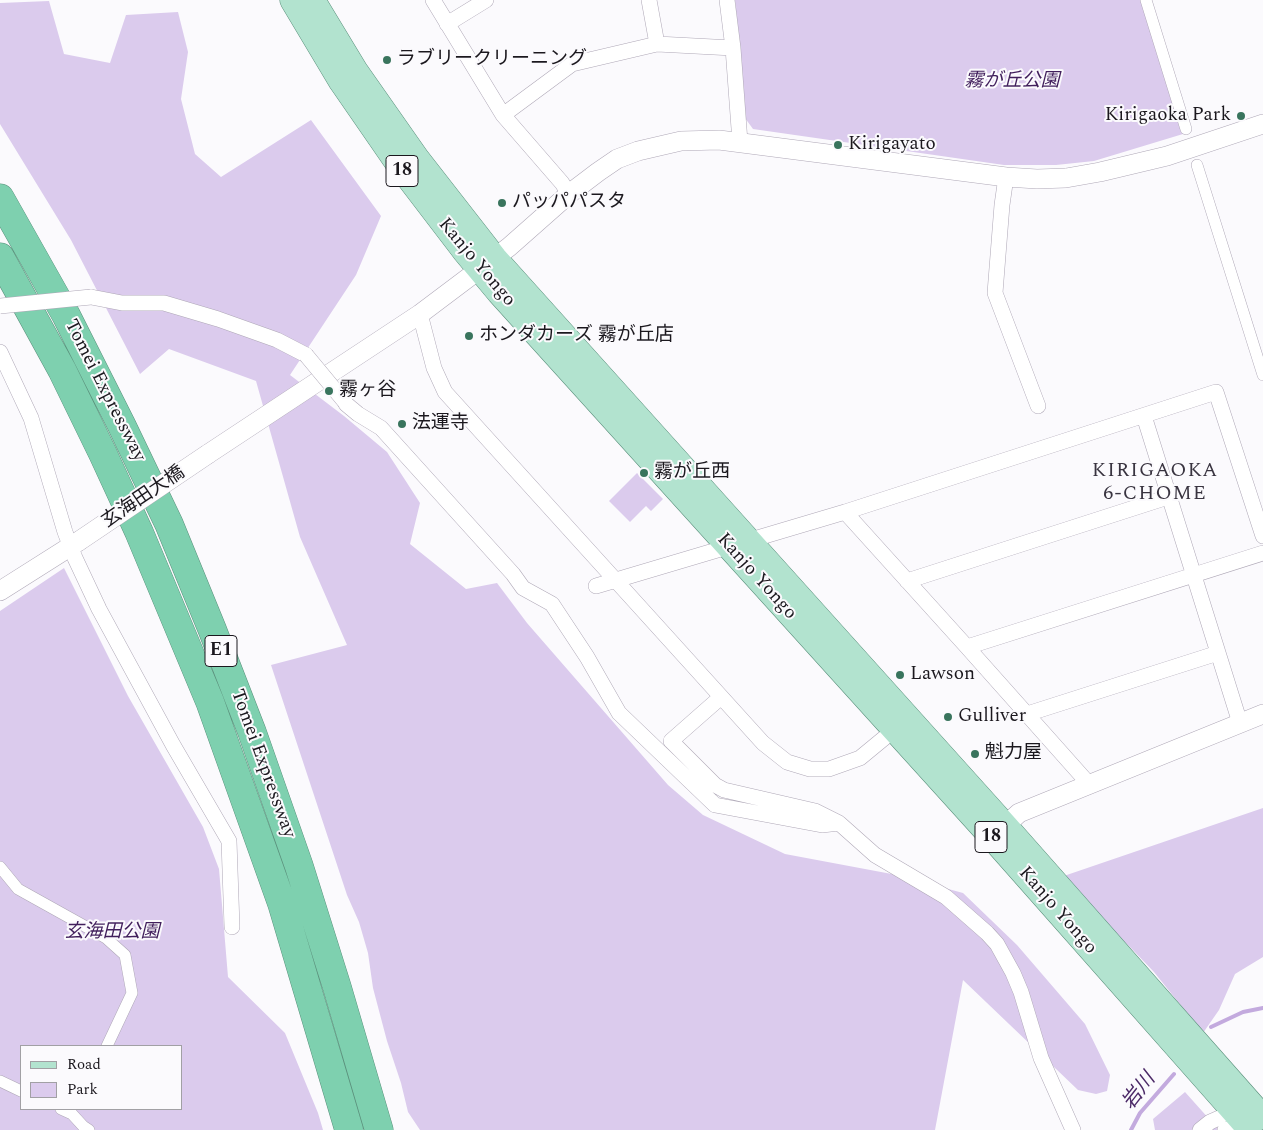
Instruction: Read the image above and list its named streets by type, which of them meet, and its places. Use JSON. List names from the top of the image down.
{
  "streets": {
    "highway": ["Tomei Expressway", "E1"],
    "main road": ["18", "Kanjo Yongo"],
    "street": ["玄海田大橋"]
  },
  "crossings": [
    ["Kanjo Yongo", "玄海田大橋"]
  ],
  "districts": ["KIRIGAOKA 6-CHOME"],
  "water": ["岩川"],
  "parks": ["霧が丘公園", "玄海田公園"],
  "places": [
    "ラブリークリーニング",
    "Kirigaoka Park",
    "Kirigayato",
    "パッパパスタ",
    "ホンダカーズ 霧が丘店",
    "霧ヶ谷",
    "法運寺",
    "霧が丘西",
    "Lawson",
    "Gulliver",
    "魁力屋"
  ],
  "legend": ["Road", "Park"]
}
